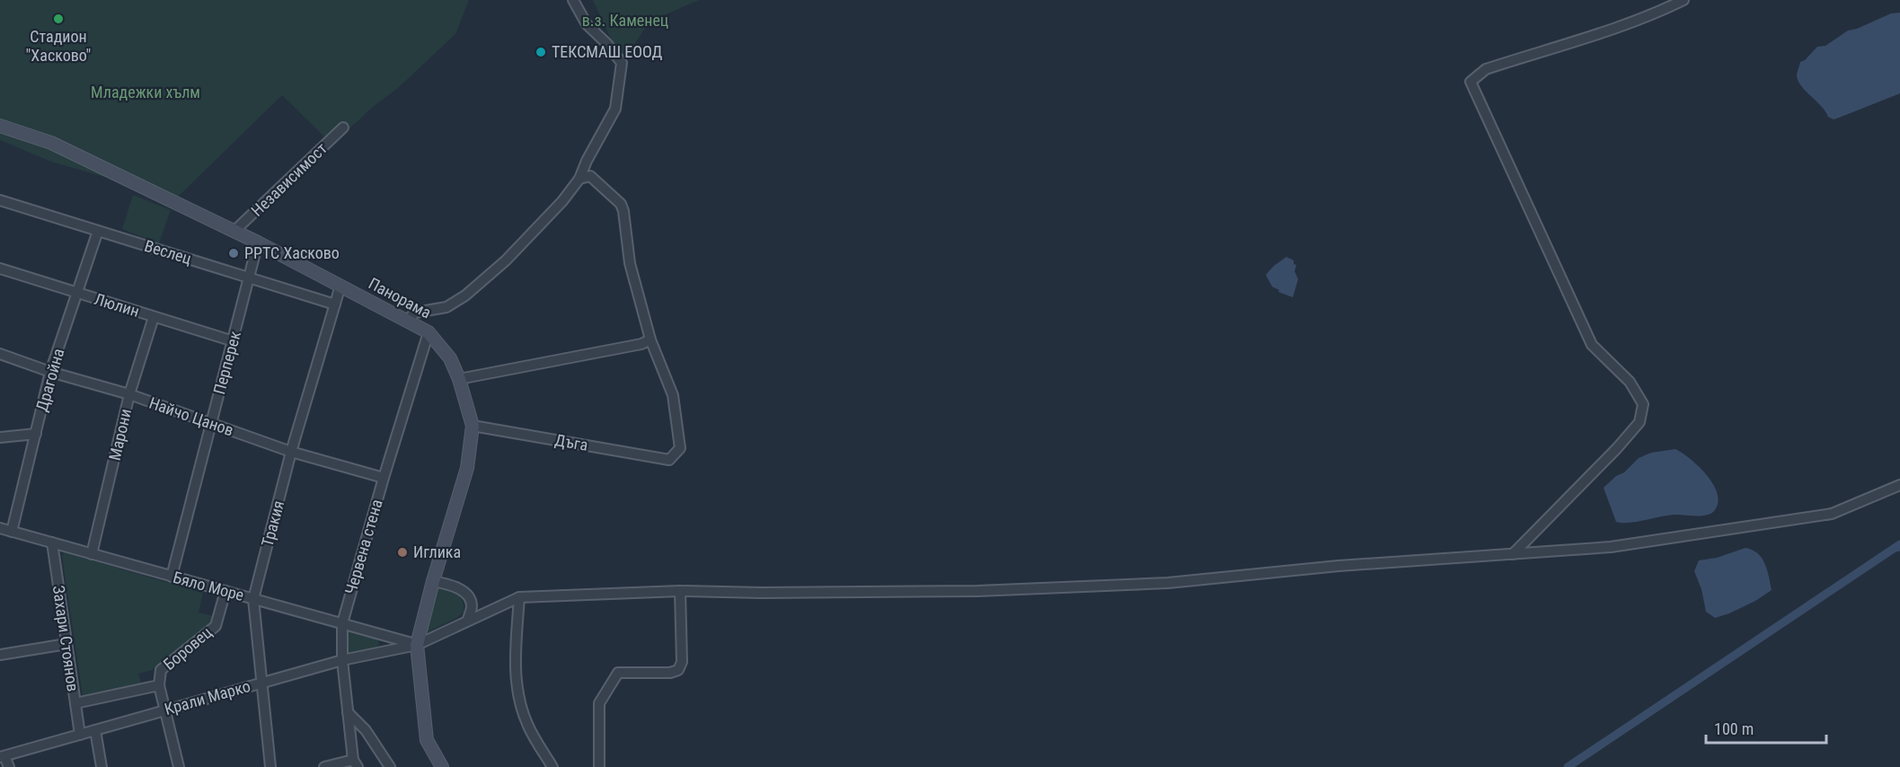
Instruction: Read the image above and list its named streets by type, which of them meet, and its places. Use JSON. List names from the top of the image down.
{
  "streets": {
    "street": [
      "Независимост",
      "Веслец",
      "Панорама",
      "Люлин",
      "Перперек",
      "Драгойна",
      "Найчо Цанов",
      "Марони",
      "Дъга",
      "Тракия",
      "Червена стена",
      "Бяло Море",
      "Захари Стоянов",
      "Боровец",
      "Крали Марко"
    ]
  },
  "crossings": [
    ["Независимост", "Панорама"],
    ["Веслец", "Перперек"],
    ["Веслец", "Драгойна"],
    ["Веслец", "Тракия"],
    ["Панорама", "Перперек"],
    ["Панорама", "Дъга"],
    ["Панорама", "Тракия"],
    ["Панорама", "Червена стена"],
    ["Панорама", "Бяло Море"],
    ["Панорама", "Крали Марко"],
    ["Люлин", "Перперек"],
    ["Люлин", "Драгойна"],
    ["Люлин", "Марони"],
    ["Перперек", "Найчо Цанов"],
    ["Перперек", "Бяло Море"],
    ["Драгойна", "Найчо Цанов"],
    ["Драгойна", "Бяло Море"],
    ["Найчо Цанов", "Марони"],
    ["Найчо Цанов", "Тракия"],
    ["Найчо Цанов", "Червена стена"],
    ["Марони", "Бяло Море"],
    ["Тракия", "Бяло Море"],
    ["Тракия", "Крали Марко"],
    ["Червена стена", "Бяло Море"],
    ["Червена стена", "Крали Марко"],
    ["Бяло Море", "Захари Стоянов"],
    ["Бяло Море", "Боровец"],
    ["Бяло Море", "Крали Марко"],
    ["Захари Стоянов", "Боровец"],
    ["Захари Стоянов", "Крали Марко"]
  ],
  "parks": ["в.з. Каменец", "Младежки хълм"],
  "places": [
    "Стадион \"Хасково\"",
    "ТЕКСМАШ ЕООД",
    "РРТС Хасково",
    "Иглика"
  ],
  "scale_bar": "100 m"
}
